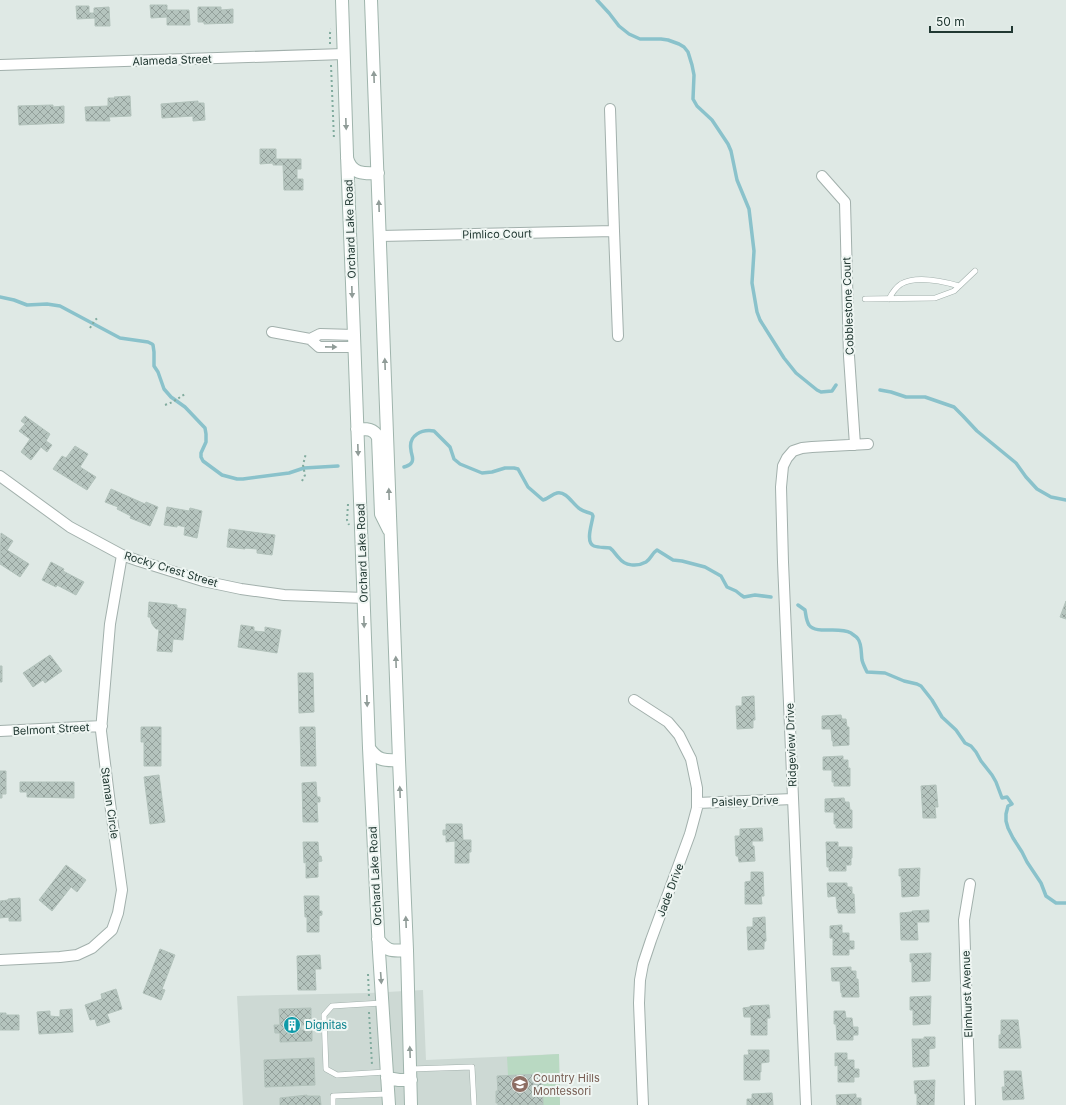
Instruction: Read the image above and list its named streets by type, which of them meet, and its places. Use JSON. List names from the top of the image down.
{
  "streets": {
    "main road": ["Orchard Lake Road"],
    "street": [
      "Alameda Street",
      "Pimlico Court",
      "Cobblestone Court",
      "Rocky Crest Street",
      "Belmont Street",
      "Ridgeview Drive",
      "Paisley Drive",
      "Staman Circle",
      "Jade Drive",
      "Elmhurst Avenue"
    ]
  },
  "crossings": [
    ["Alameda Street", "Orchard Lake Road"],
    ["Orchard Lake Road", "Rocky Crest Street"],
    ["Cobblestone Court", "Ridgeview Drive"],
    ["Rocky Crest Street", "Staman Circle"],
    ["Belmont Street", "Staman Circle"],
    ["Ridgeview Drive", "Paisley Drive"],
    ["Paisley Drive", "Jade Drive"]
  ],
  "places": {
    "building": ["Dignitas"],
    "school or university": ["Country Hills Montessori"]
  },
  "scale_bar": "50 m"
}
